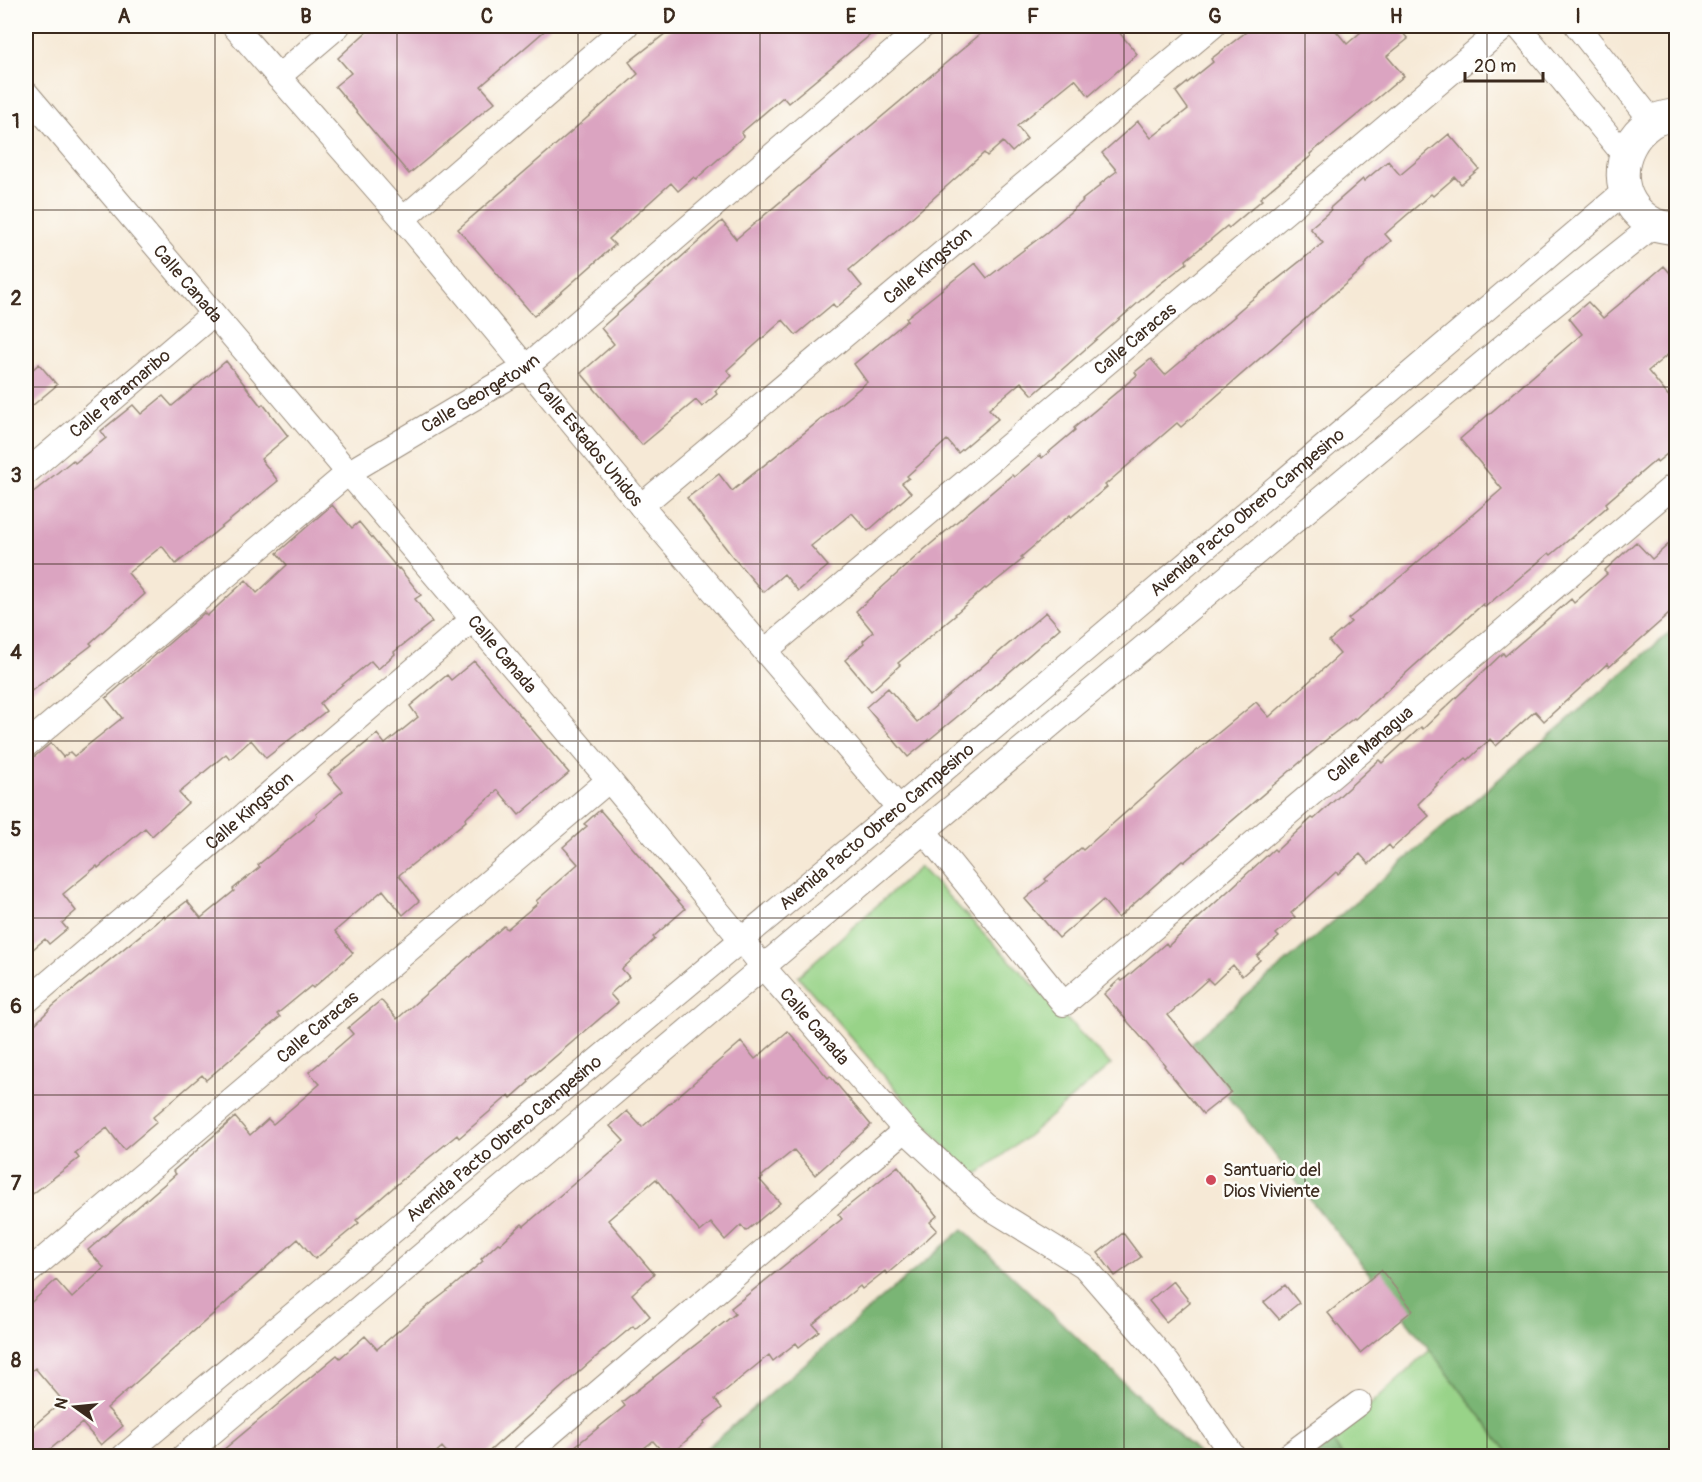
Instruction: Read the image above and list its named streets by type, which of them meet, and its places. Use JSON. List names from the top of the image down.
{
  "streets": {
    "street": [
      "Calle Kingston",
      "Calle Canada",
      "Calle Caracas",
      "Calle Georgetown",
      "Calle Paramaribo",
      "Calle Estados Unidos",
      "Avenida Pacto Obrero Campesino",
      "Calle Managua"
    ]
  },
  "crossings": [
    ["Calle Kingston", "Calle Canada"],
    ["Calle Kingston", "Calle Estados Unidos"],
    ["Calle Canada", "Calle Caracas"],
    ["Calle Canada", "Calle Georgetown"],
    ["Calle Canada", "Calle Paramaribo"],
    ["Calle Canada", "Avenida Pacto Obrero Campesino"],
    ["Calle Caracas", "Calle Estados Unidos"],
    ["Calle Georgetown", "Calle Estados Unidos"],
    ["Calle Estados Unidos", "Avenida Pacto Obrero Campesino"],
    ["Avenida Pacto Obrero Campesino", "Calle Managua"]
  ],
  "places": ["Santuario del Dios Viviente"],
  "scale_bar": "20 m",
  "north": "left",
  "grid": {
    "columns": [
      "A",
      "B",
      "C",
      "D",
      "E",
      "F",
      "G",
      "H",
      "I"
    ],
    "rows": [
      "1",
      "2",
      "3",
      "4",
      "5",
      "6",
      "7",
      "8"
    ]
  }
}
